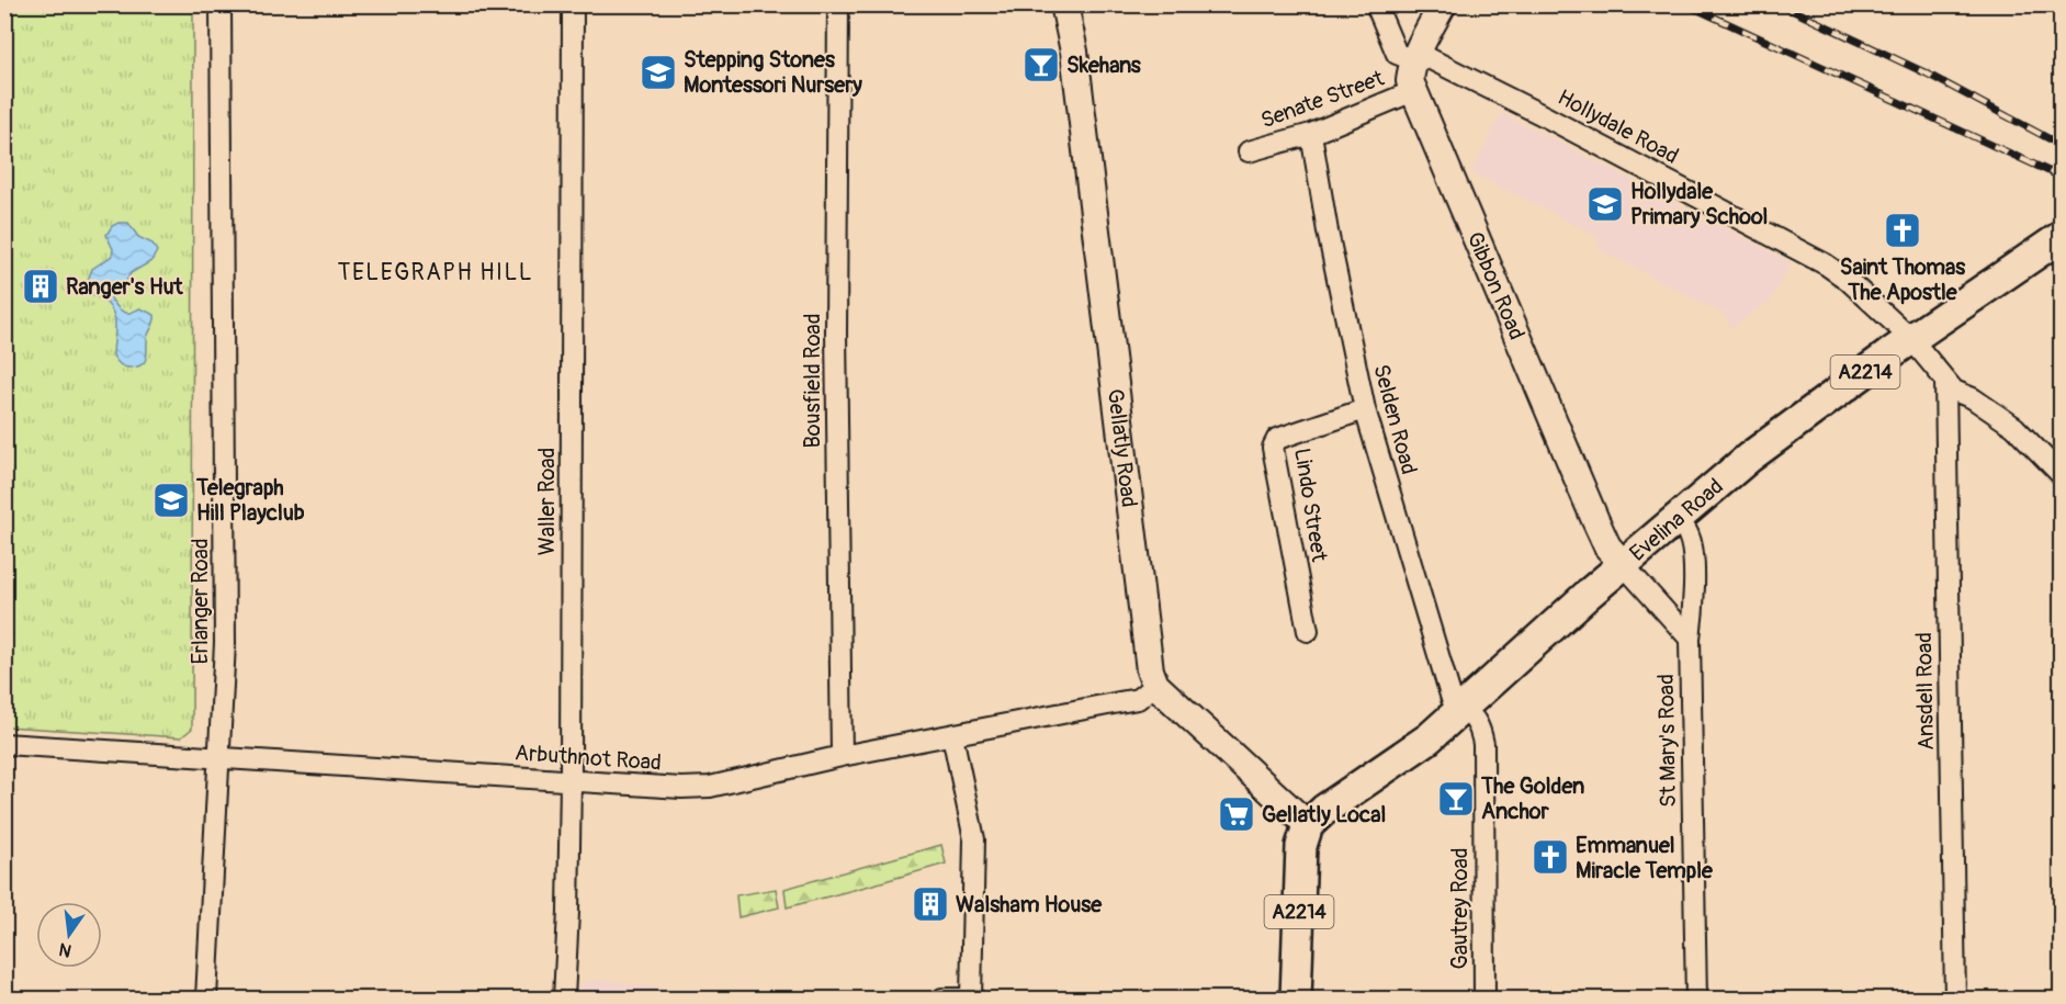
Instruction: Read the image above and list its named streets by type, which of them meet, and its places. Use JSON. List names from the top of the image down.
{
  "streets": {
    "main road": [
      "Gibbon Road",
      "A2214",
      "Gellatly Road",
      "Evelina Road"
    ],
    "street": [
      "Senate Street",
      "Hollydale Road",
      "Bousfield Road",
      "Selden Road",
      "Waller Road",
      "Lindo Street",
      "Erlanger Road",
      "Ansdell Road",
      "St Mary's Road",
      "Arbuthnot Road",
      "Gautrey Road"
    ]
  },
  "crossings": [
    ["Senate Street", "Gibbon Road"],
    ["Senate Street", "Selden Road"],
    ["Hollydale Road", "Gibbon Road"],
    ["Hollydale Road", "Evelina Road"],
    ["Hollydale Road", "Ansdell Road"],
    ["Gibbon Road", "Evelina Road"],
    ["A2214", "Evelina Road"],
    ["Bousfield Road", "Arbuthnot Road"],
    ["Selden Road", "Lindo Street"],
    ["Selden Road", "Evelina Road"],
    ["Selden Road", "Gautrey Road"],
    ["Gellatly Road", "Arbuthnot Road"],
    ["Waller Road", "Arbuthnot Road"],
    ["Evelina Road", "St Mary's Road"],
    ["Evelina Road", "Gautrey Road"],
    ["Erlanger Road", "Arbuthnot Road"]
  ],
  "districts": ["TELEGRAPH HILL"],
  "places": {
    "bar": ["Skehans", "The Golden Anchor"],
    "school or university": ["Stepping Stones Montessori Nursery", "Hollydale Primary School", "Telegraph Hill Playclub"],
    "church": ["Saint Thomas The Apostle", "Emmanuel Miracle Temple"],
    "building": ["Ranger's Hut", "Walsham House"],
    "supermarket": ["Gellatly Local"]
  },
  "north": "bottom"
}
